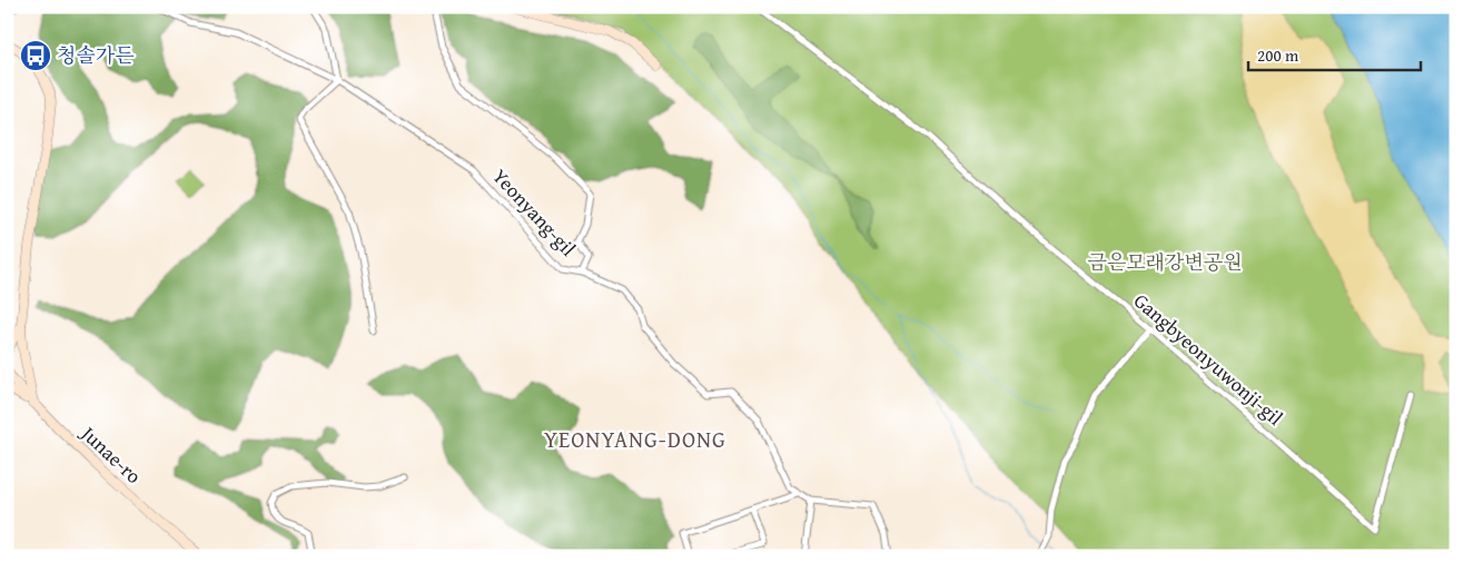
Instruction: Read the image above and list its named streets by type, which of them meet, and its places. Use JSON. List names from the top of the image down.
{
  "streets": {
    "street": ["Yeonyang-gil", "Gangbyeonyuwonji-gil", "Junae-ro"]
  },
  "districts": ["YEONYANG-DONG"],
  "parks": ["금은모래강변공원"],
  "places": {
    "bus stop": ["청솔가든"]
  },
  "scale_bar": "200 m"
}
